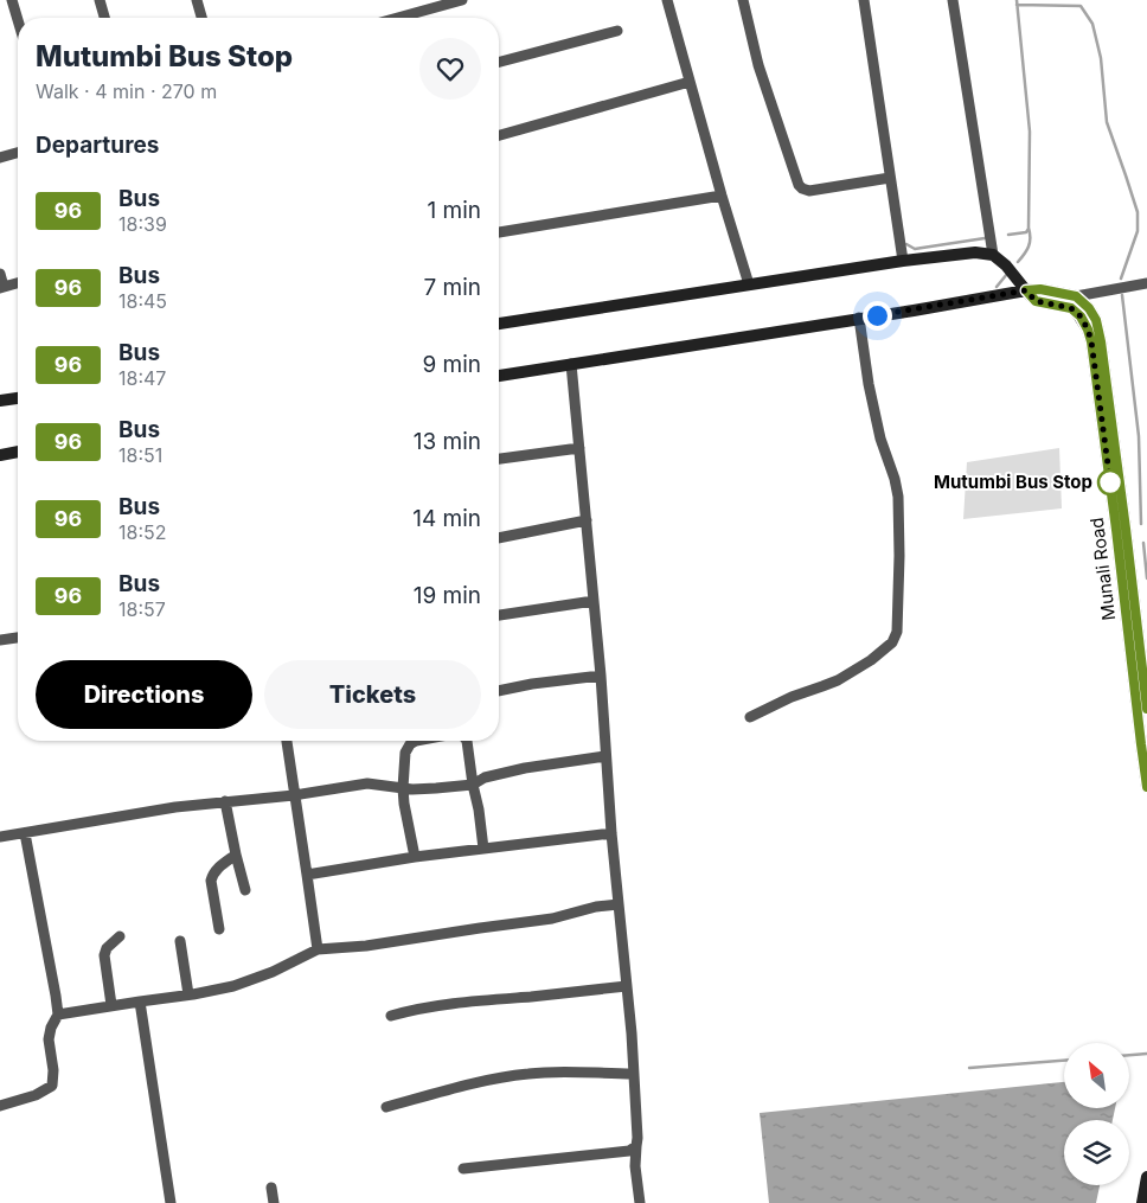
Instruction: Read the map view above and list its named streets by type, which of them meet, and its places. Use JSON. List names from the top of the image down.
{
  "streets": {
    "main road": ["Munali Road"]
  },
  "places": ["Mutumbi Bus Stop"],
  "lines": ["bus line 96"],
  "north": "top left",
  "page": {
    "heading": [
      ["Mutumbi Bus Stop", "Walk · 4 min · 270 m"],
      "Departures"
    ],
    "list": [
      {
        "mark": "96",
        "name": "Bus",
        "note": "18:39",
        "value": "1 min"
      },
      {
        "mark": "96",
        "name": "Bus",
        "note": "18:45",
        "value": "7 min"
      },
      {
        "mark": "96",
        "name": "Bus",
        "note": "18:47",
        "value": "9 min"
      },
      {
        "mark": "96",
        "name": "Bus",
        "note": "18:51",
        "value": "13 min"
      },
      {
        "mark": "96",
        "name": "Bus",
        "note": "18:52",
        "value": "14 min"
      },
      {
        "mark": "96",
        "name": "Bus",
        "note": "18:57",
        "value": "19 min"
      }
    ],
    "buttons": ["Directions", "Tickets"]
  }
}
